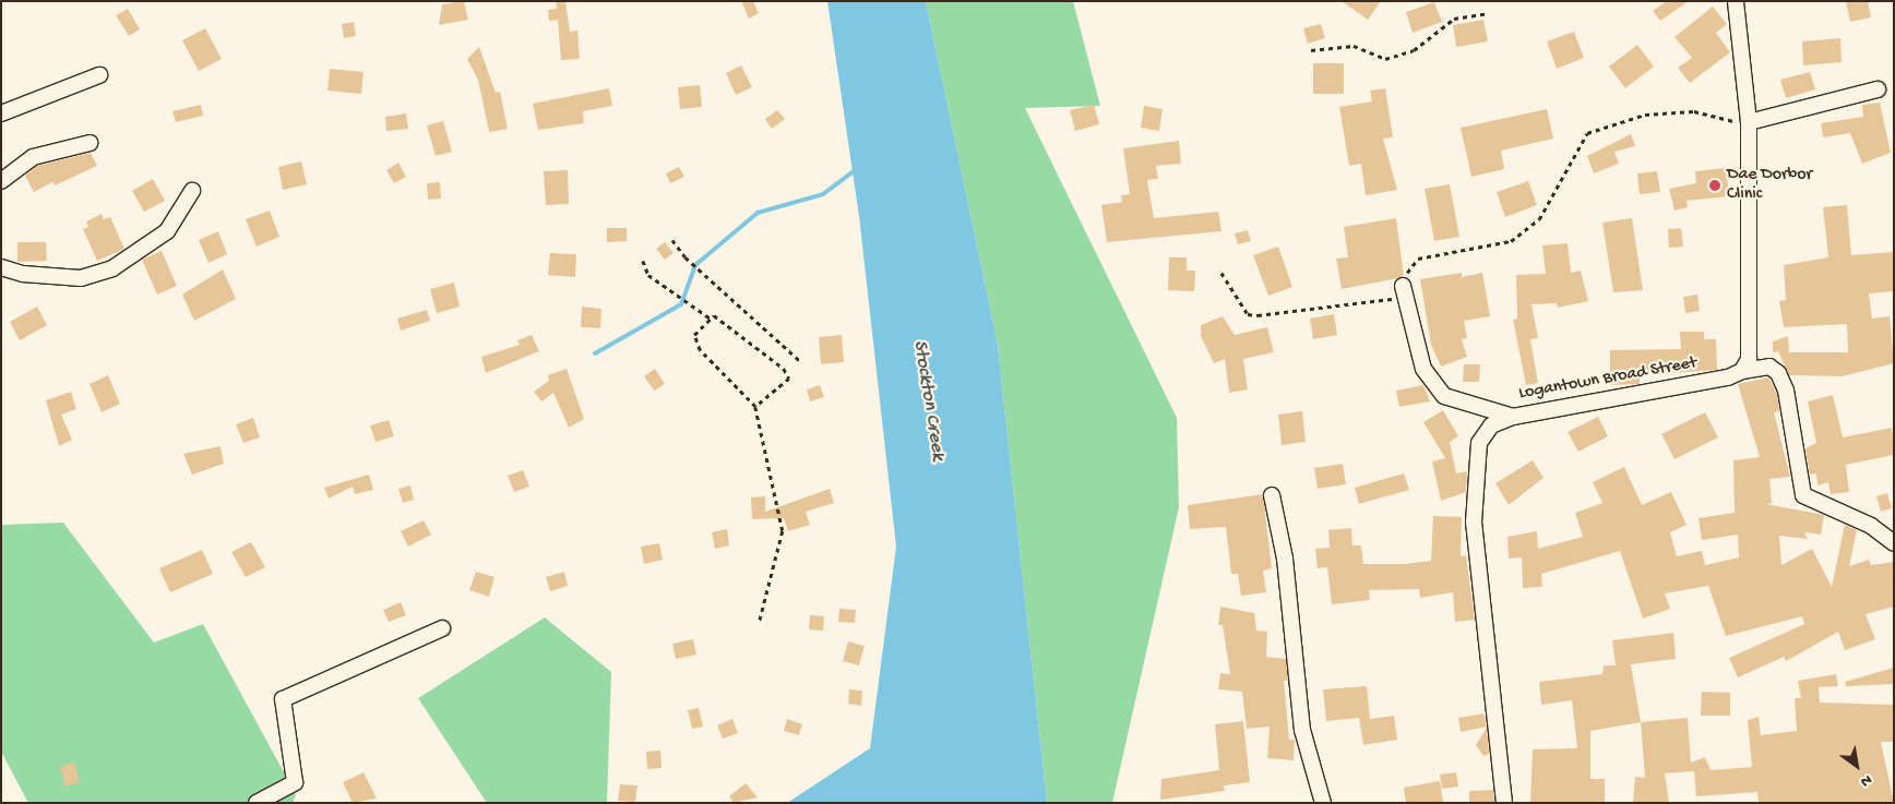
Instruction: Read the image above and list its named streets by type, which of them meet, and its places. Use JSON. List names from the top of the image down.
{
  "streets": {
    "street": ["Logantown Broad Street"]
  },
  "water": ["Stockton Creek"],
  "places": ["Dae Dorbor Clinic"],
  "north": "bottom right"
}
